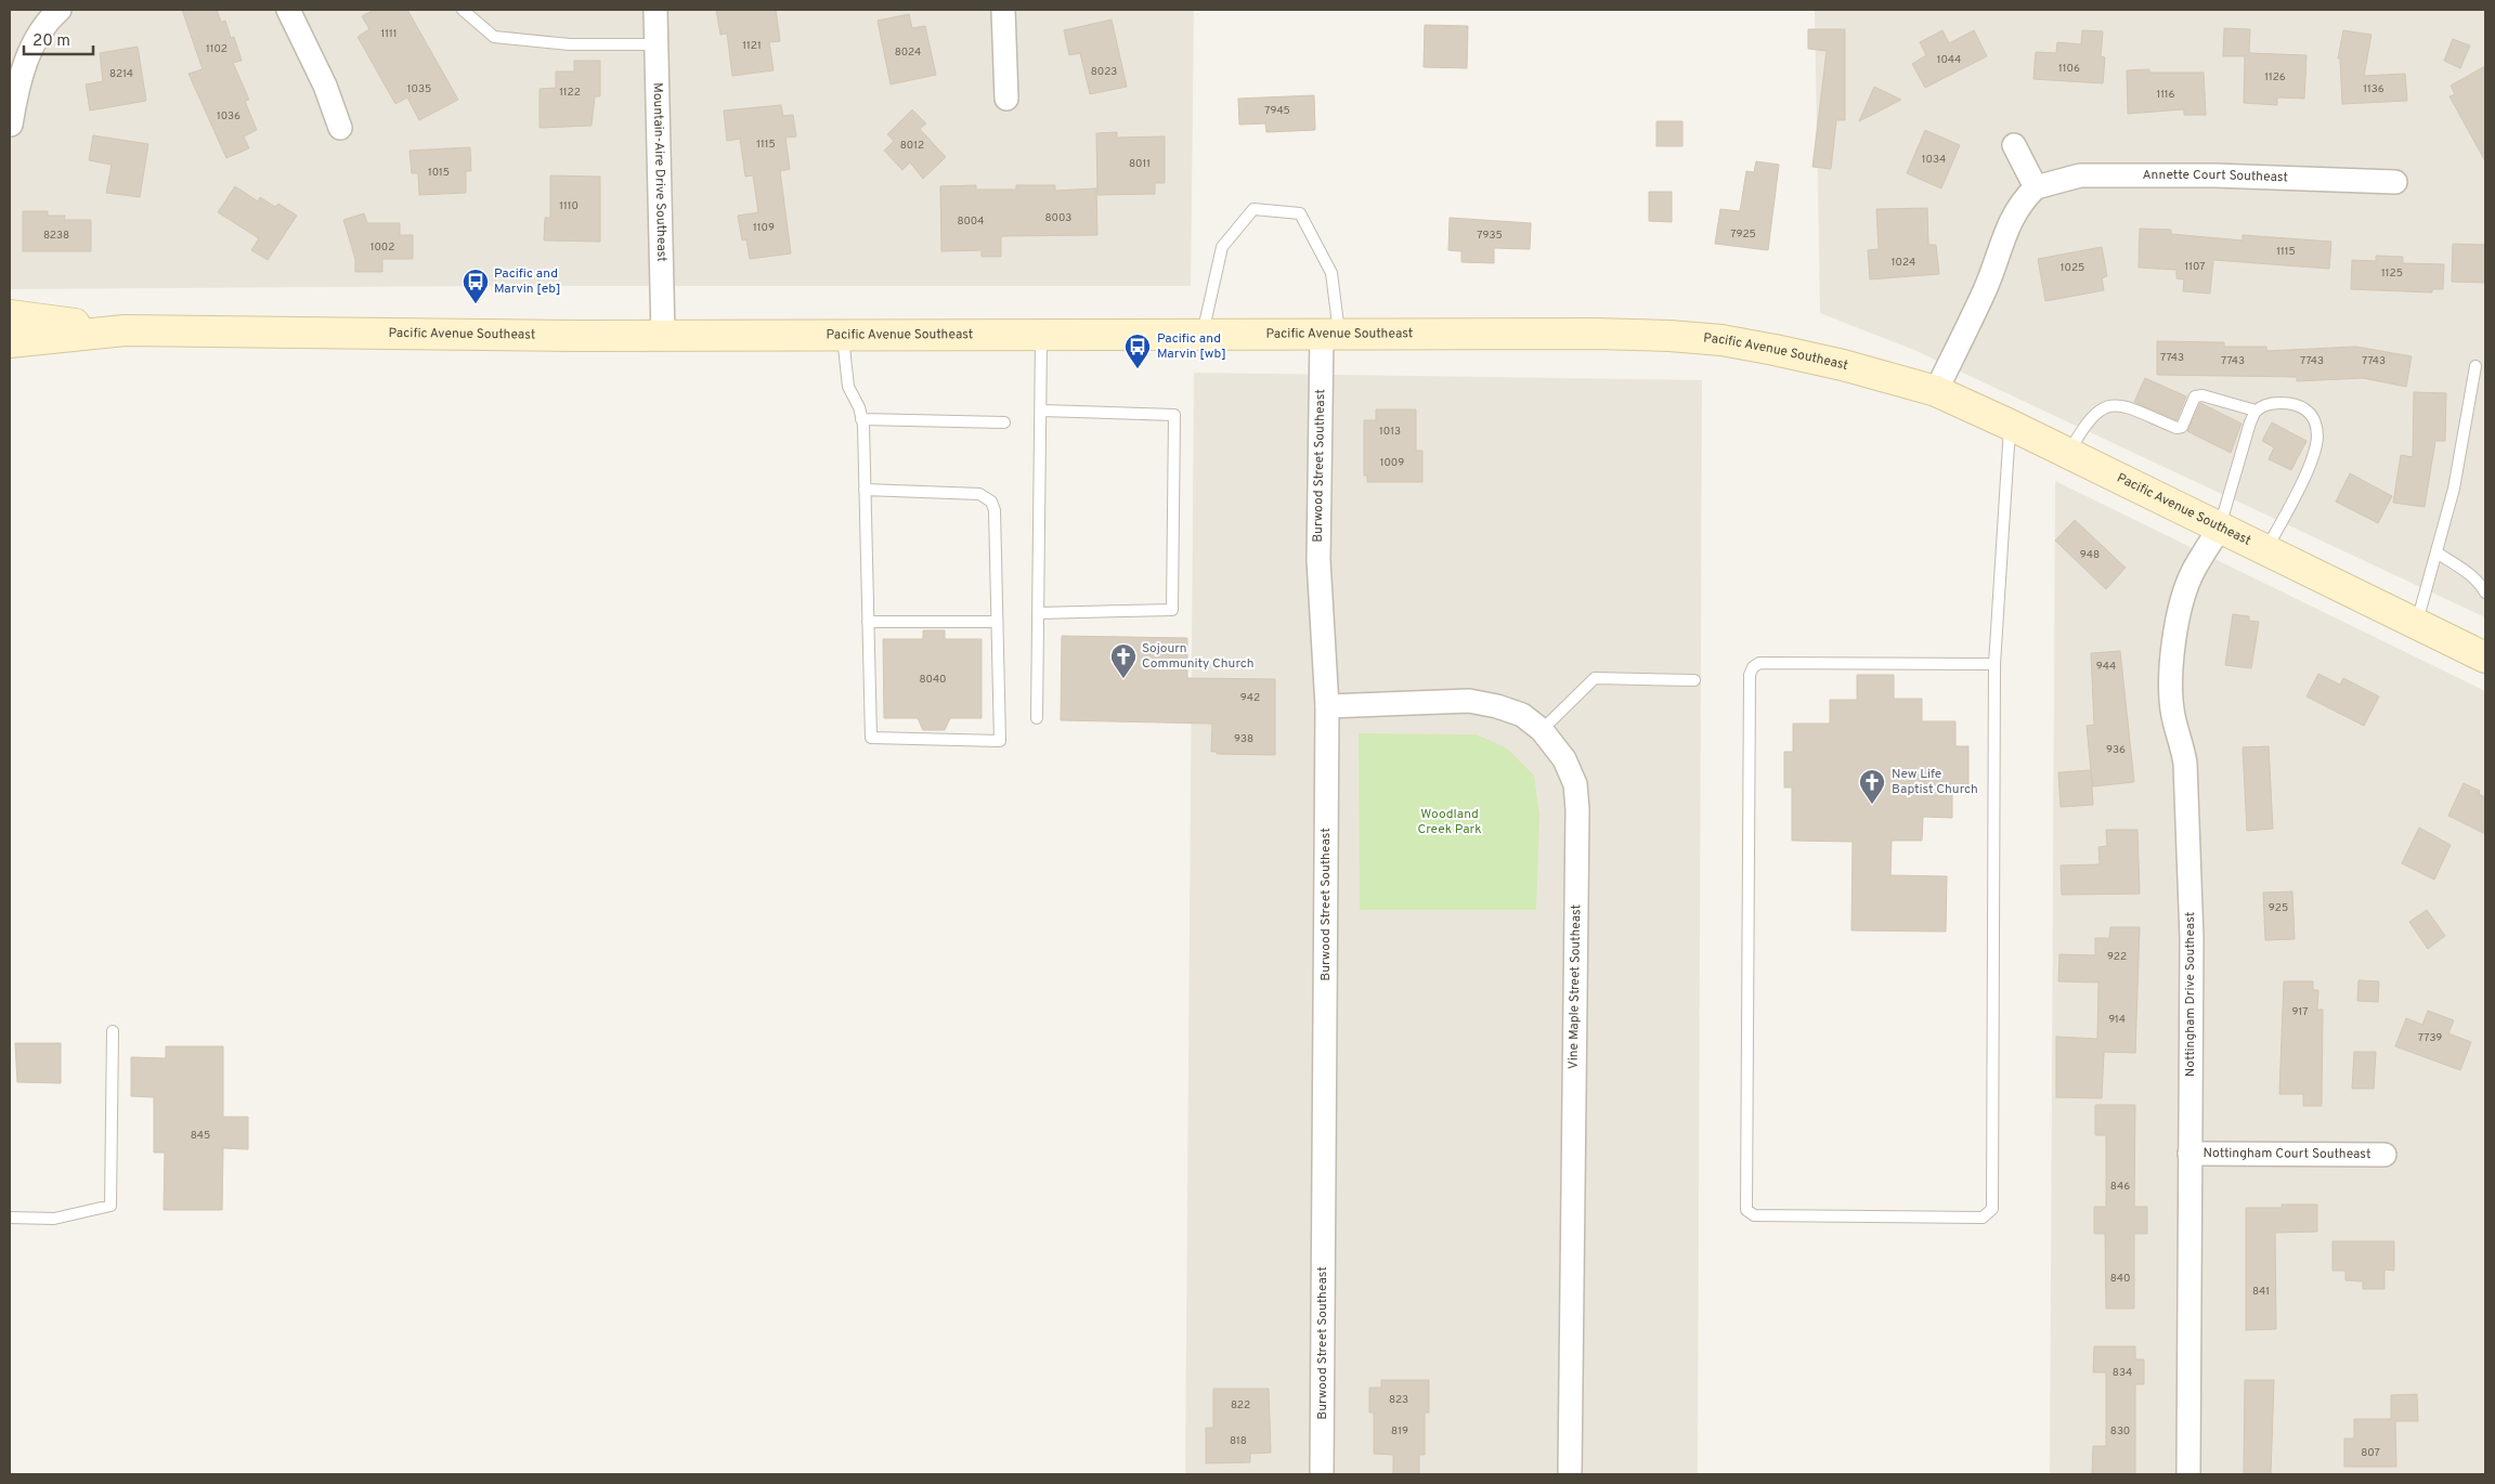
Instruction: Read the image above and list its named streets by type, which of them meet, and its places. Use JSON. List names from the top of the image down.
{
  "streets": {
    "main road": ["Pacific Avenue Southeast"],
    "street": [
      "Mountain-Aire Drive Southeast",
      "Annette Court Southeast",
      "Burwood Street Southeast",
      "Vine Maple Street Southeast",
      "Nottingham Drive Southeast",
      "Nottingham Court Southeast"
    ]
  },
  "crossings": [
    ["Mountain-Aire Drive Southeast", "Pacific Avenue Southeast"],
    ["Pacific Avenue Southeast", "Burwood Street Southeast"],
    ["Pacific Avenue Southeast", "Nottingham Drive Southeast"],
    ["Burwood Street Southeast", "Vine Maple Street Southeast"],
    ["Nottingham Drive Southeast", "Nottingham Court Southeast"]
  ],
  "parks": ["Woodland Creek Park"],
  "places": {
    "bus stop": ["Pacific and Marvin [eb]", "Pacific and Marvin [wb]"],
    "church": ["Sojourn Community Church", "New Life Baptist Church"]
  },
  "house_numbers": [
    "1111",
    "1121",
    "1102",
    "8024",
    "1044",
    "1106",
    "8023",
    "8214",
    "1126",
    "1035",
    "1136",
    "1122",
    "1116",
    "7945",
    "1036",
    "1115",
    "8012",
    "1034",
    "8011",
    "1015",
    "1110",
    "8003",
    "8004",
    "1109",
    "7925",
    "8238",
    "7935",
    "1002",
    "1115",
    "1024",
    "1107",
    "1025",
    "1125",
    "7743",
    "7743",
    "7743",
    "7743",
    "1013",
    "1009",
    "948",
    "944",
    "8040",
    "942",
    "938",
    "936",
    "925",
    "922",
    "917",
    "914",
    "7739",
    "845",
    "846",
    "840",
    "841",
    "834",
    "823",
    "822",
    "819",
    "830",
    "818",
    "807"
  ],
  "scale_bar": "20 m"
}
